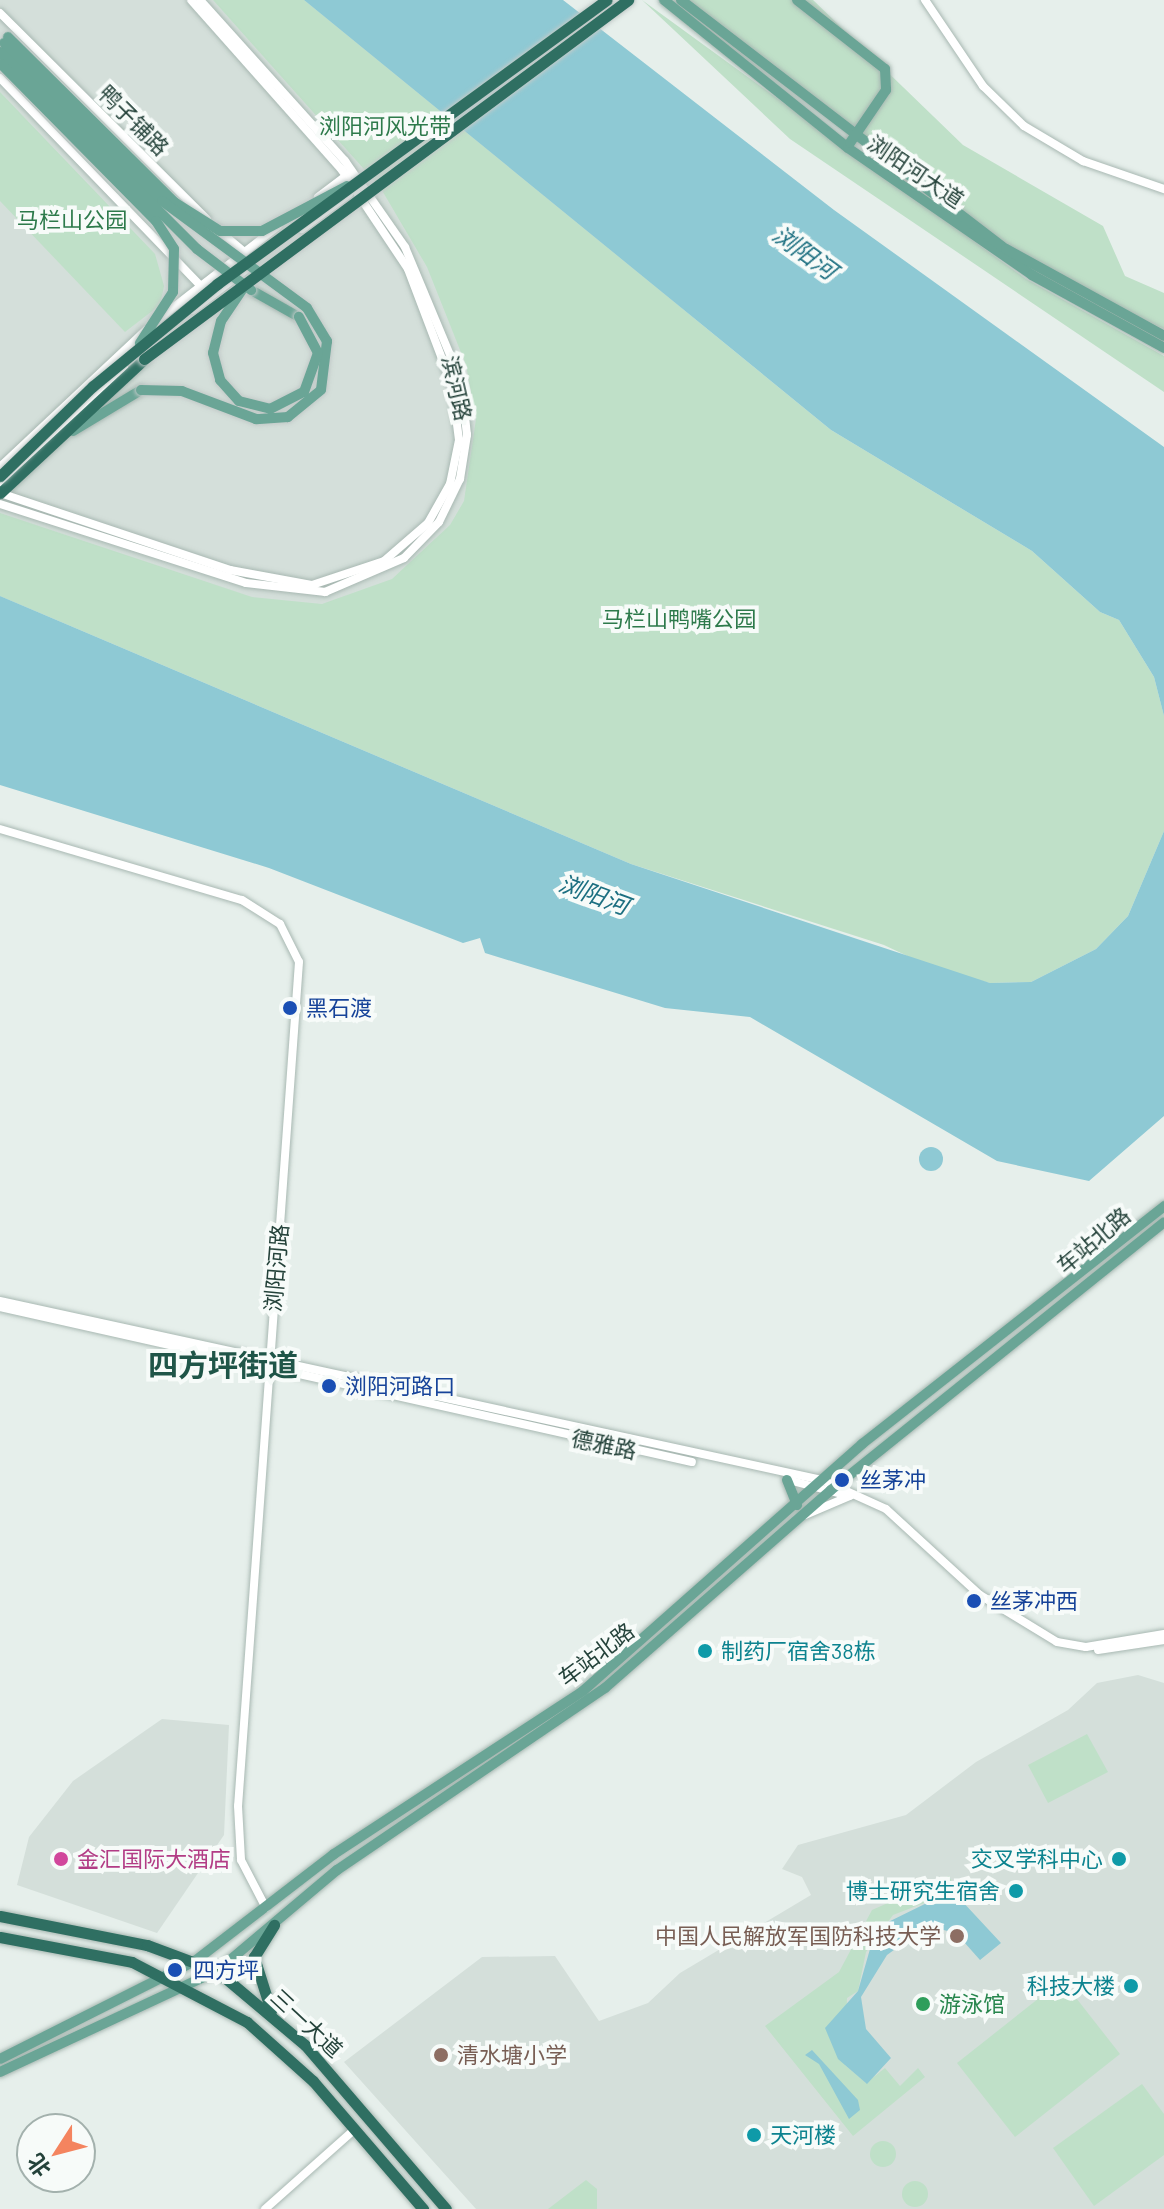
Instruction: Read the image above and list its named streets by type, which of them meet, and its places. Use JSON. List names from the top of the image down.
{
  "streets": {
    "highway": ["三一大道"],
    "main road": ["浏阳河大道", "车站北路"],
    "street": [
      "鸭子铺路",
      "滨河路",
      "浏阳河路",
      "德雅路"
    ]
  },
  "crossings": [
    ["车站北路", "浏阳河路"],
    ["车站北路", "德雅路"],
    ["车站北路", "三一大道"],
    ["浏阳河路", "德雅路"]
  ],
  "districts": ["四方坪街道"],
  "water": ["浏阳河"],
  "parks": ["浏阳河风光带", "马栏山公园", "马栏山鸭嘴公园"],
  "places": [
    "黑石渡",
    "浏阳河路口",
    "丝茅冲",
    "丝茅冲西",
    "制药厂宿舍38栋",
    "金汇国际大酒店",
    "交叉学科中心",
    "博士研究生宿舍",
    "中国人民解放军国防科技大学",
    "四方坪",
    "科技大楼",
    "游泳馆",
    "清水塘小学",
    "天河楼"
  ],
  "north": "bottom left"
}
